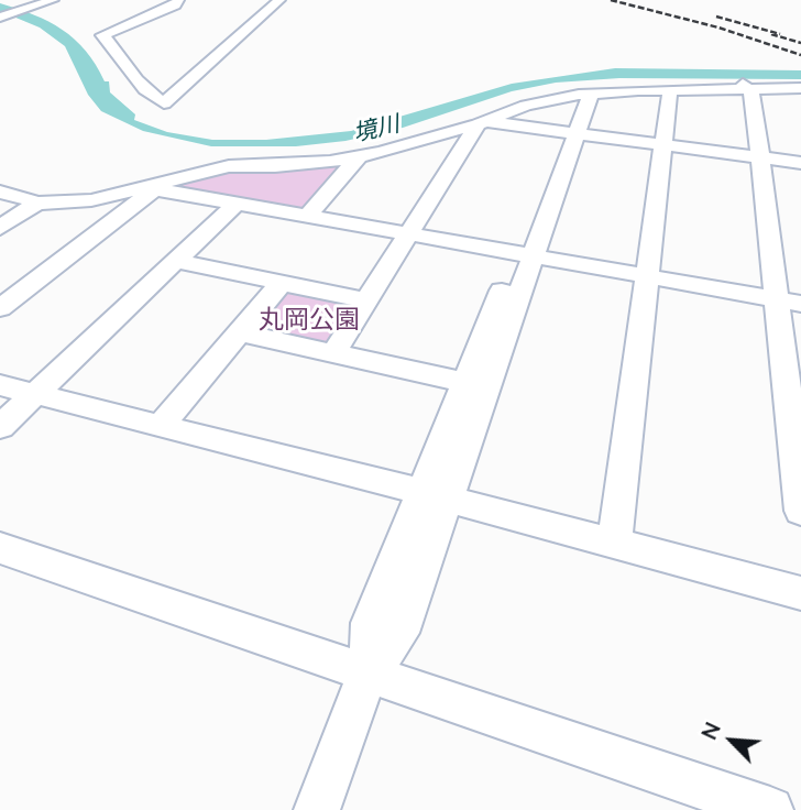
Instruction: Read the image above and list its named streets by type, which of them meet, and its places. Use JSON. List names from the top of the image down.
{
  "water": ["境川"],
  "parks": ["丸岡公園"],
  "north": "top left"
}
